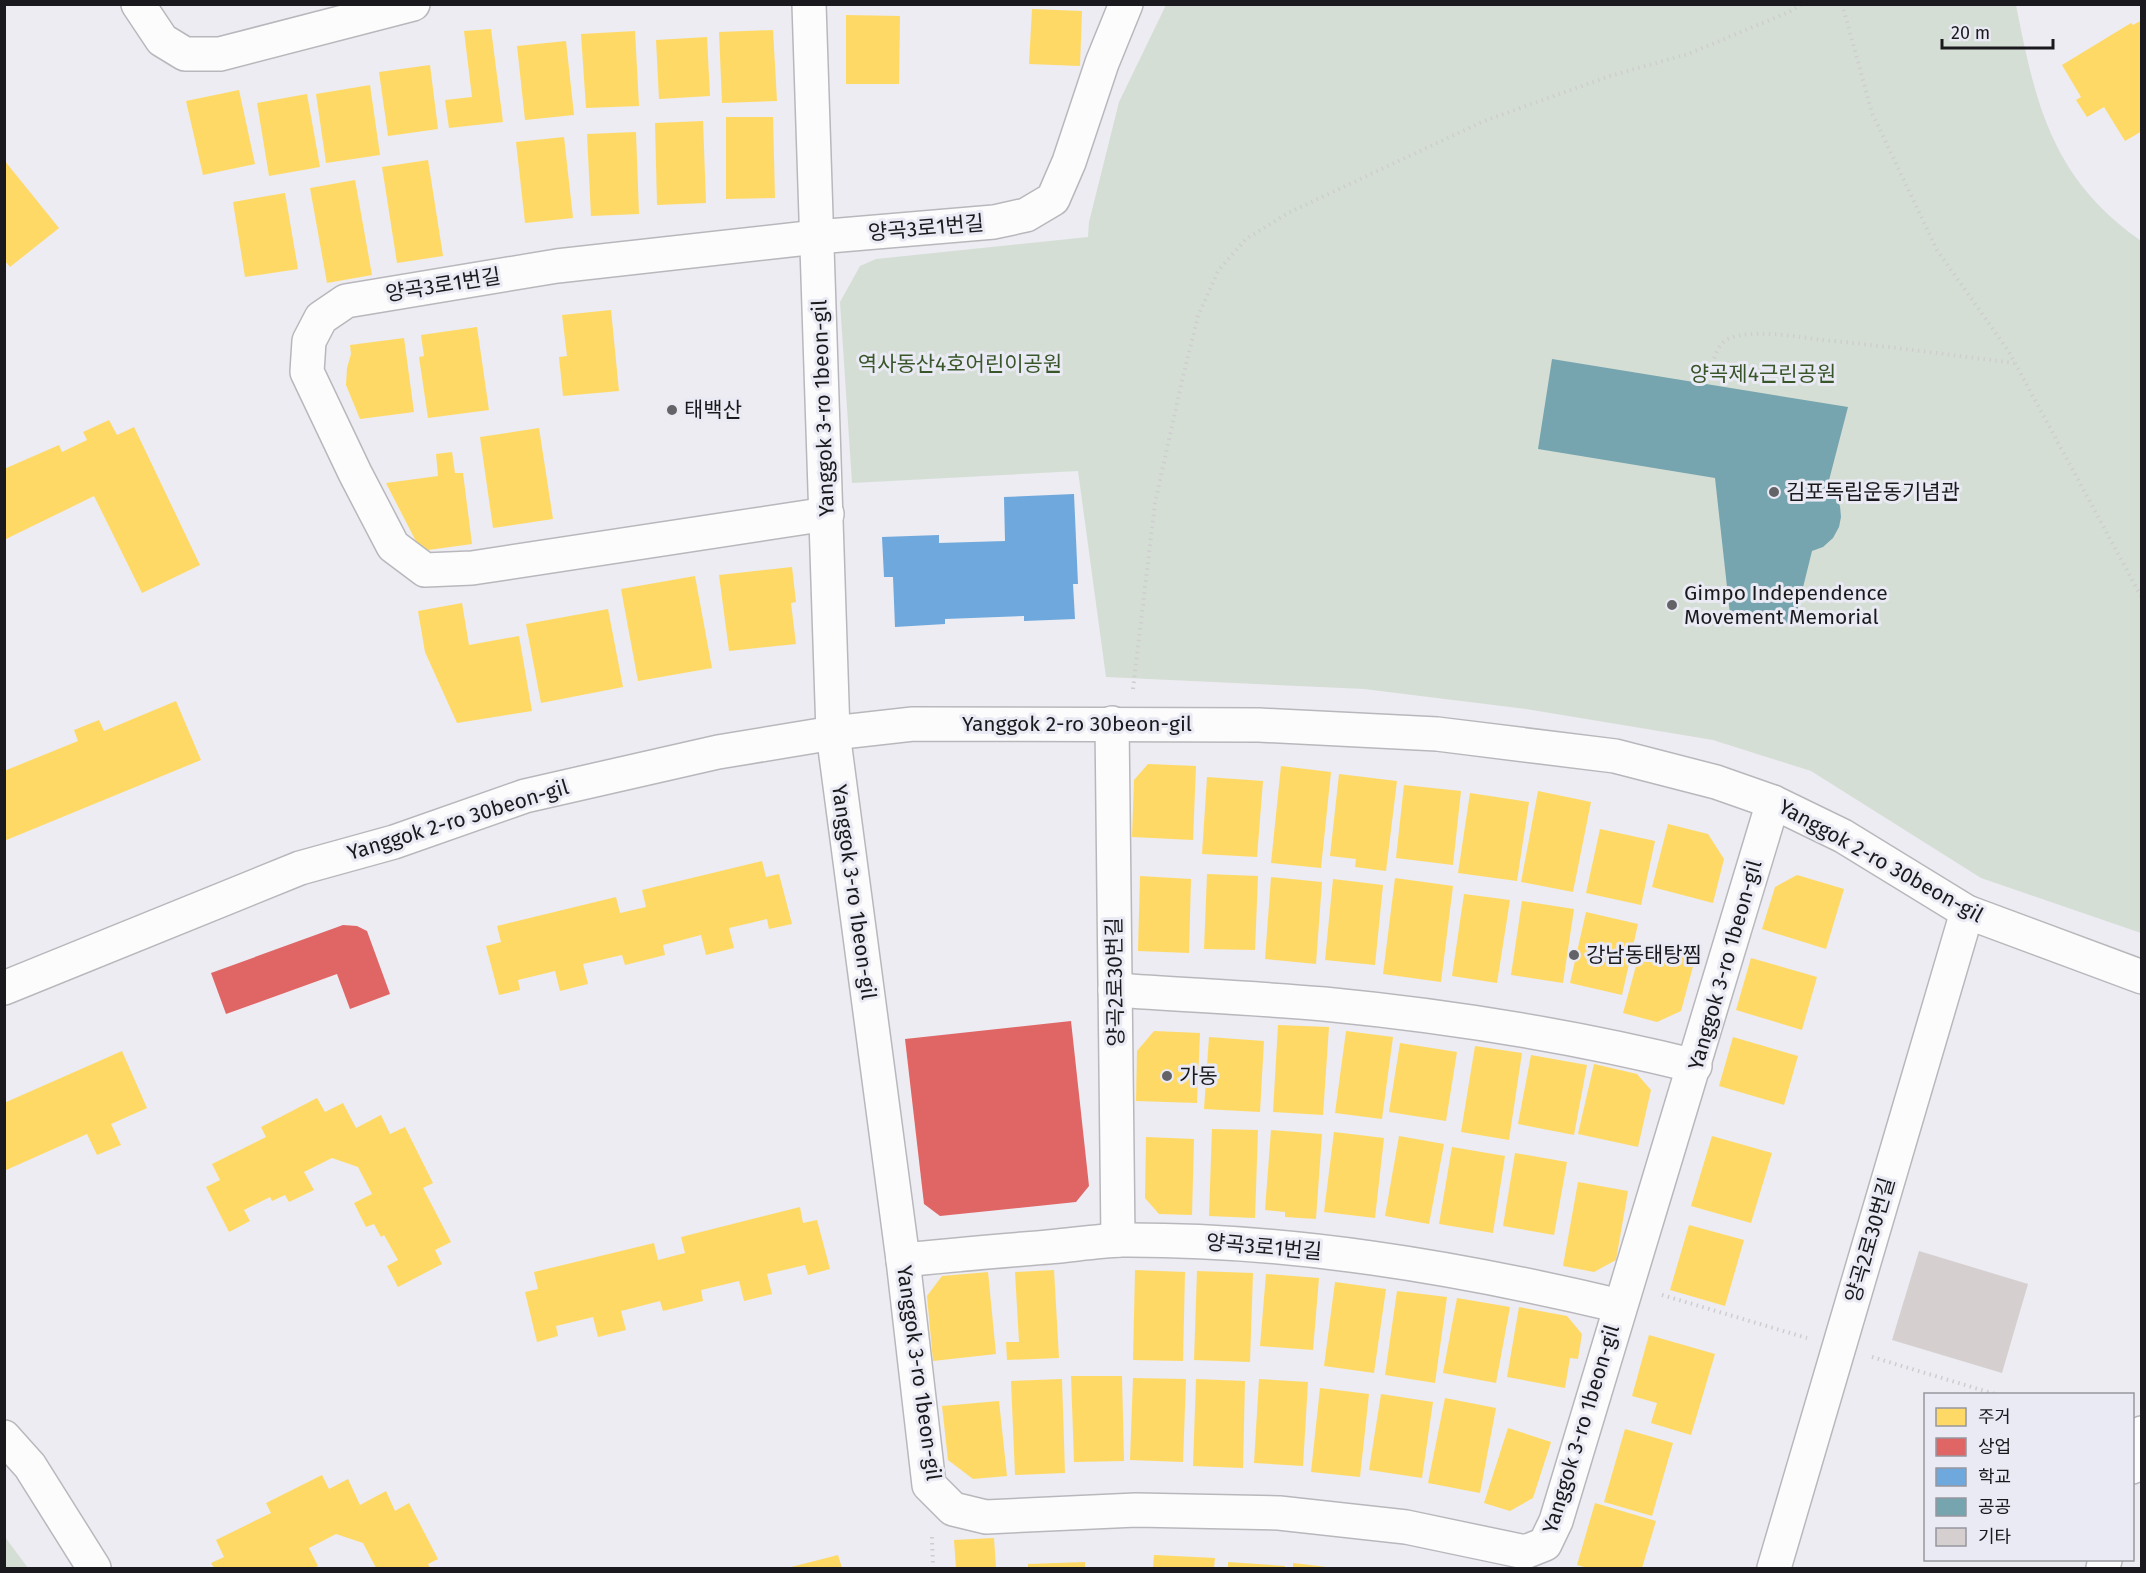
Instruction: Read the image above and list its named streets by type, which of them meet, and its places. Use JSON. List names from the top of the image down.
{
  "streets": {
    "street": [
      "양곡3로1번길",
      "Yanggok 3-ro 1beon-gil",
      "Yanggok 2-ro 30beon-gil",
      "양곡2로30번길"
    ]
  },
  "crossings": [
    ["양곡3로1번길", "Yanggok 3-ro 1beon-gil"],
    ["양곡3로1번길", "양곡2로30번길"],
    ["Yanggok 3-ro 1beon-gil", "Yanggok 2-ro 30beon-gil"],
    ["Yanggok 2-ro 30beon-gil", "양곡2로30번길"]
  ],
  "parks": ["역사동산4호어린이공원", "양곡제4근린공원"],
  "places": [
    "태백산",
    "김포독립운동기념관",
    "Gimpo Independence Movement Memorial",
    "강남동태탕찜",
    "가동"
  ],
  "legend": [
    "주거",
    "상업",
    "학교",
    "공공",
    "기타"
  ],
  "scale_bar": "20 m"
}
